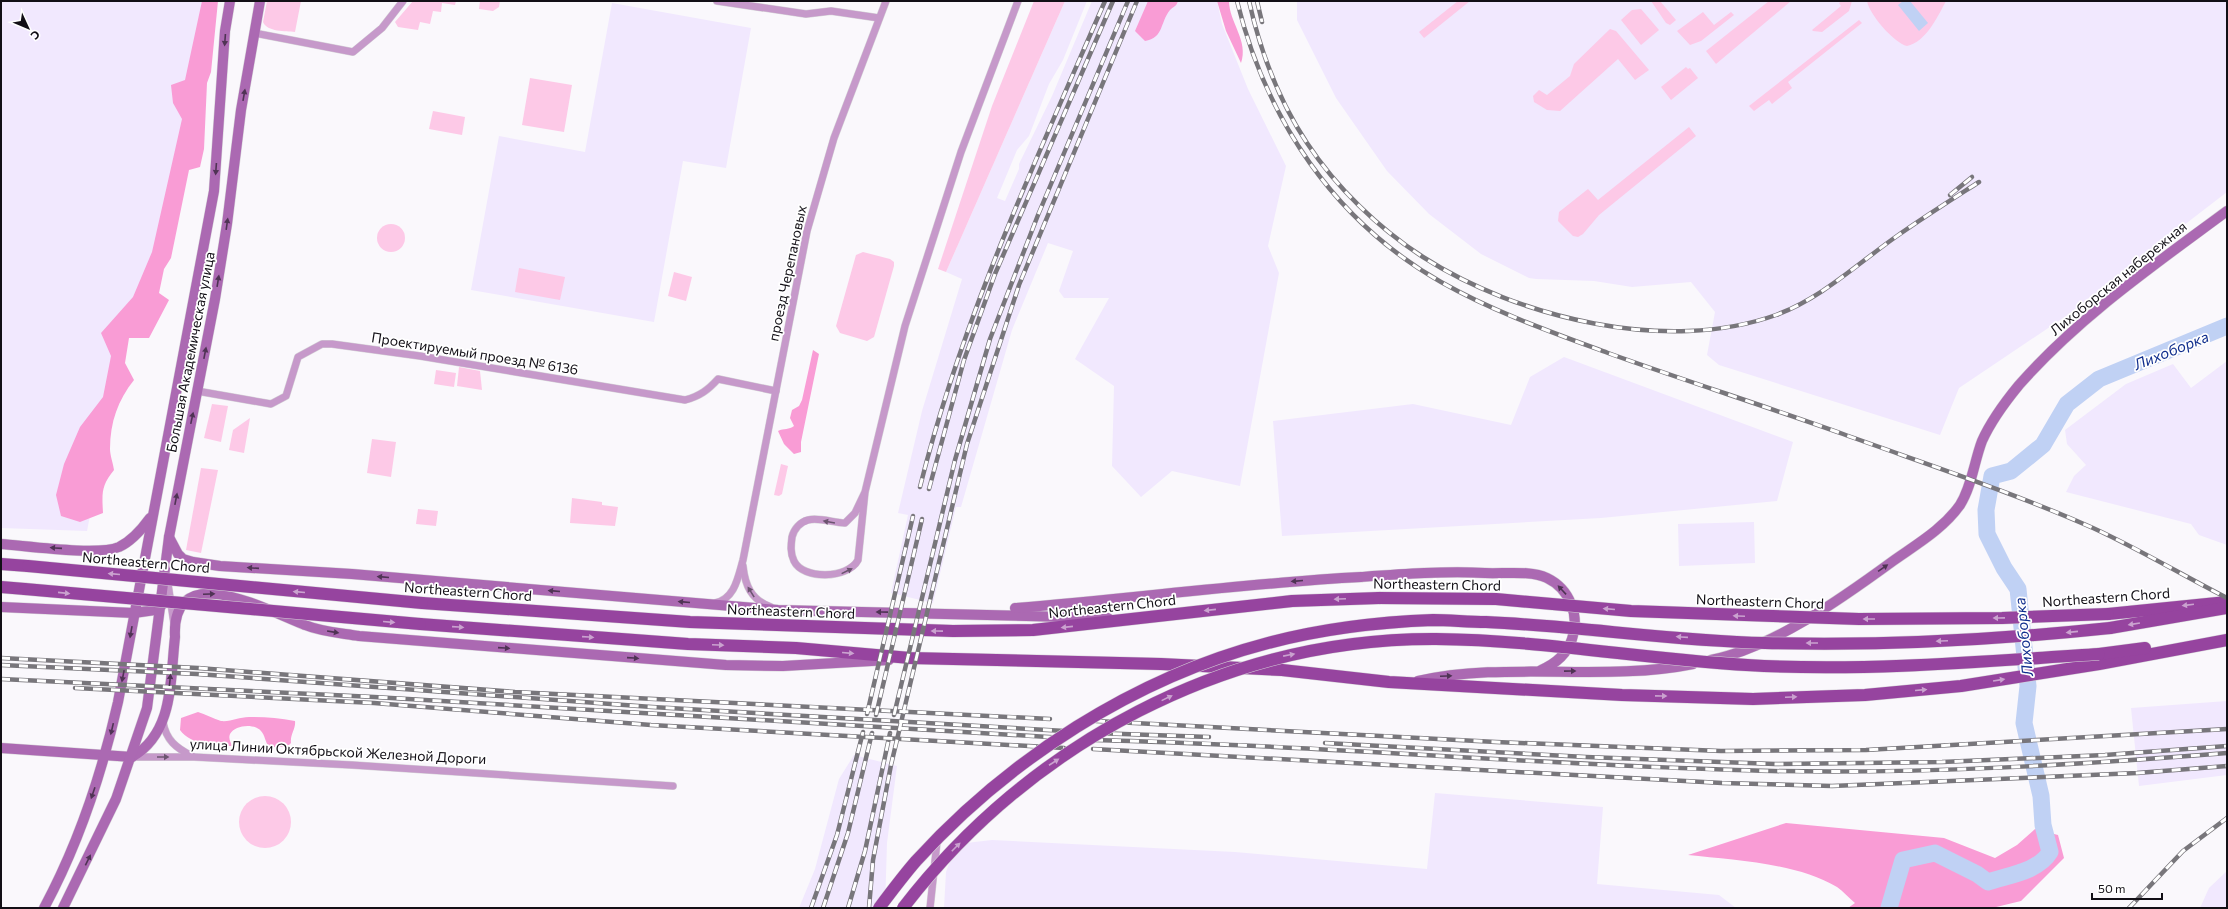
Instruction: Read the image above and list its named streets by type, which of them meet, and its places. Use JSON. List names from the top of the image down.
{
  "streets": {
    "main road": [
      "Лихоборская набережная",
      "Большая Академическая улица",
      "Northeastern Chord",
      "улица Линии Октябрьской Железной Дороги"
    ],
    "street": ["проезд Черепановых", "Проектируемый проезд № 6136"]
  },
  "crossings": [
    ["проезд Черепановых", "Проектируемый проезд № 6136"],
    ["Большая Академическая улица", "Проектируемый проезд № 6136"],
    ["Большая Академическая улица", "улица Линии Октябрьской Железной Дороги"]
  ],
  "water": ["Лихоборка"],
  "scale_bar": "50 m",
  "north": "bottom right"
}
